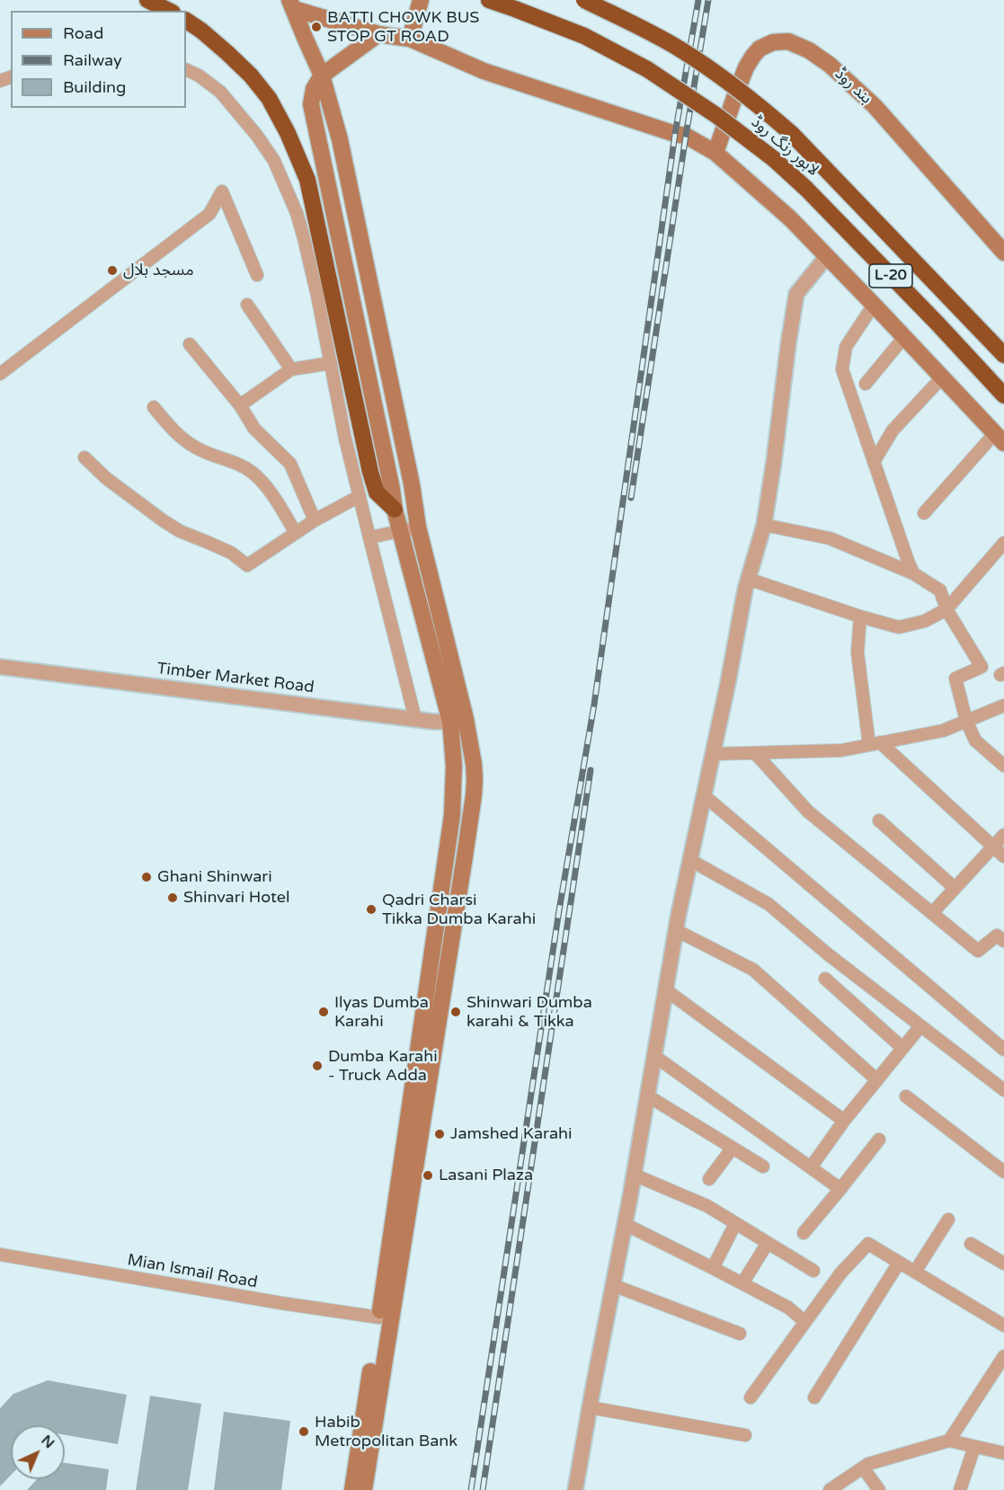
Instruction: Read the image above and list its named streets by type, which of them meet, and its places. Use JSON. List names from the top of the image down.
{
  "streets": {
    "highway": ["لاہور رنگ روڈ", "L-20"],
    "main road": ["بند روڈ"],
    "street": ["Timber Market Road", "Mian Ismail Road"]
  },
  "places": [
    "BATTI CHOWK BUS STOP GT ROAD",
    "مسجد بلال",
    "Ghani Shinwari",
    "Shinvari Hotel",
    "Qadri Charsi Tikka Dumba Karahi",
    "Ilyas Dumba Karahi",
    "Shinwari Dumba karahi & Tikka",
    "Dumba Karahi - Truck Adda",
    "Jamshed Karahi",
    "Lasani Plaza",
    "Habib Metropolitan Bank"
  ],
  "legend": ["Road", "Railway", "Building"],
  "north": "top right"
}
